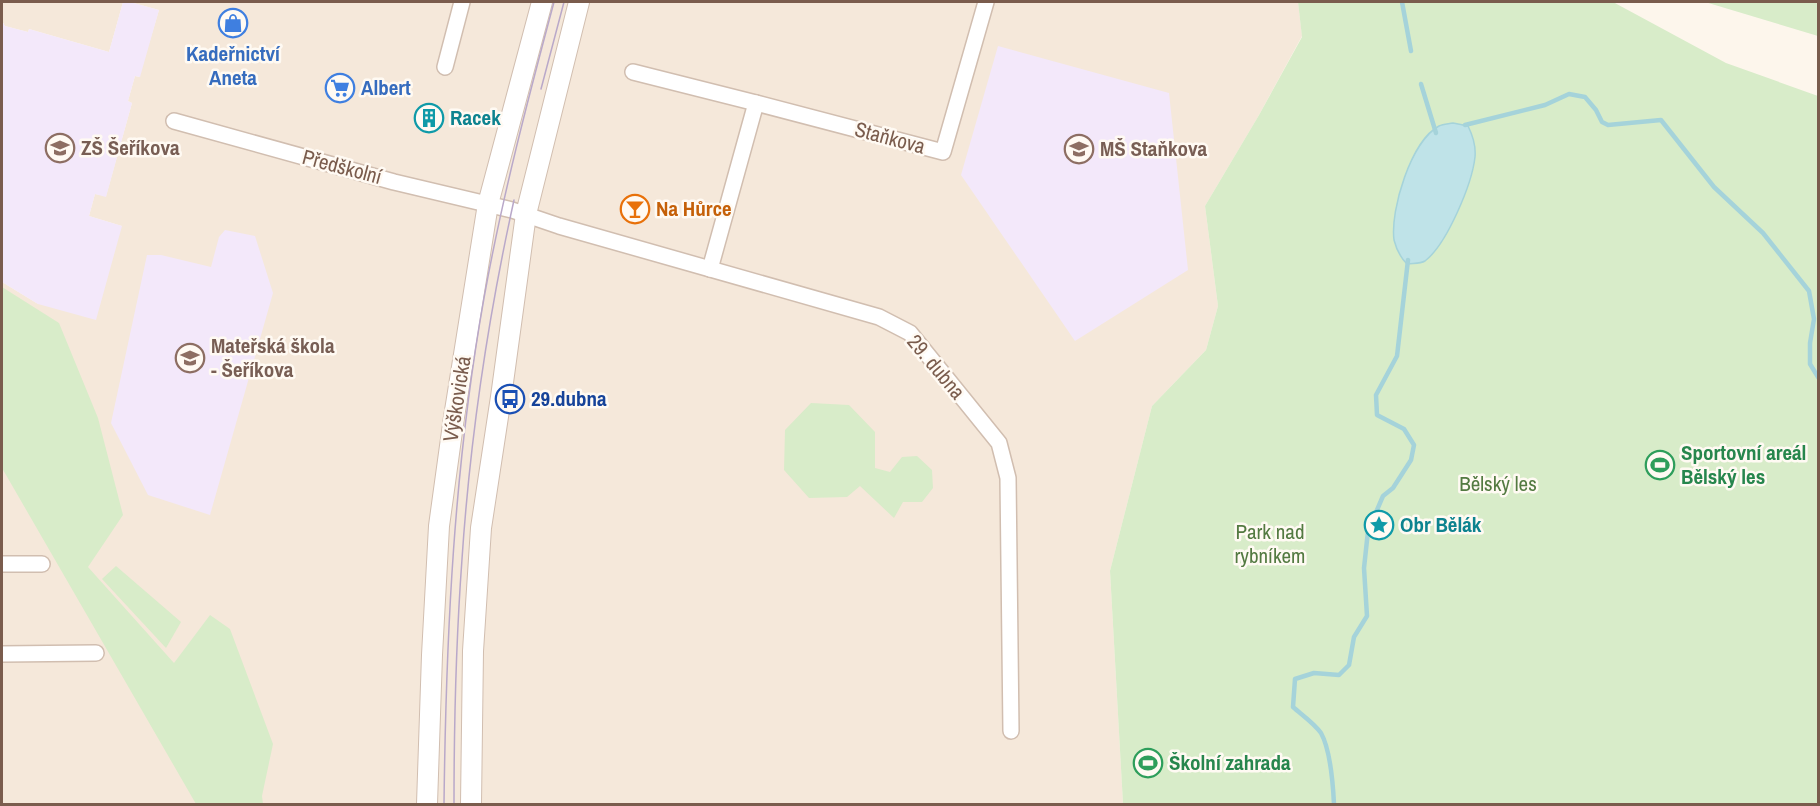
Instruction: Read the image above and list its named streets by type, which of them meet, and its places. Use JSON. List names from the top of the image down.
{
  "streets": {
    "street": [
      "Staňkova",
      "Předškolní",
      "29. dubna",
      "Výškovická"
    ]
  },
  "crossings": [
    ["Předškolní", "29. dubna"],
    ["Předškolní", "Výškovická"],
    ["29. dubna", "Výškovická"]
  ],
  "parks": ["Bělský les", "Park nad rybníkem"],
  "places": {
    "shop": ["Kadeřnictví Aneta"],
    "supermarket": ["Albert"],
    "building": ["Racek"],
    "school or university": ["ZŠ Šeříkova", "MŠ Staňkova", "Mateřská škola - Šeříkova"],
    "bar": ["Na Hůrce"],
    "bus stop": ["29.dubna"],
    "sports": ["Sportovní areál Bělský les", "Školní zahrada"],
    "place": ["Obr Bělák"]
  }
}
